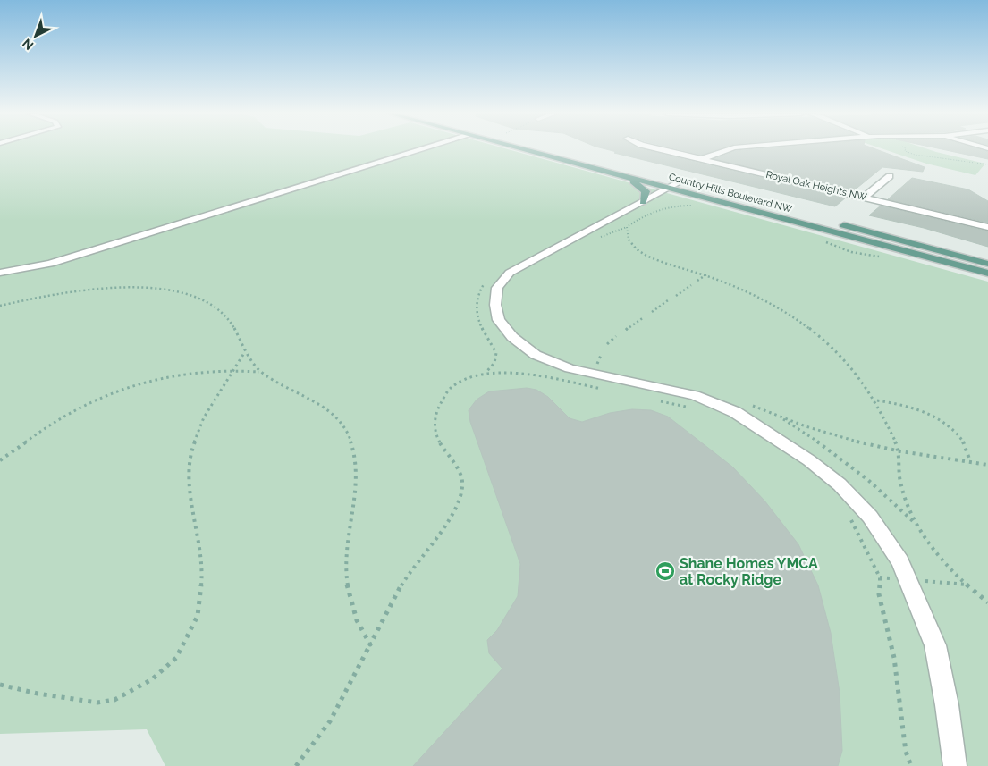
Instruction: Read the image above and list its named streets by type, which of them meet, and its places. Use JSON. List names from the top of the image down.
{
  "streets": {
    "main road": ["Country Hills Boulevard NW"],
    "street": ["Royal Oak Heights NW"]
  },
  "places": {
    "sports": ["Shane Homes YMCA at Rocky Ridge"]
  },
  "north": "bottom left"
}
